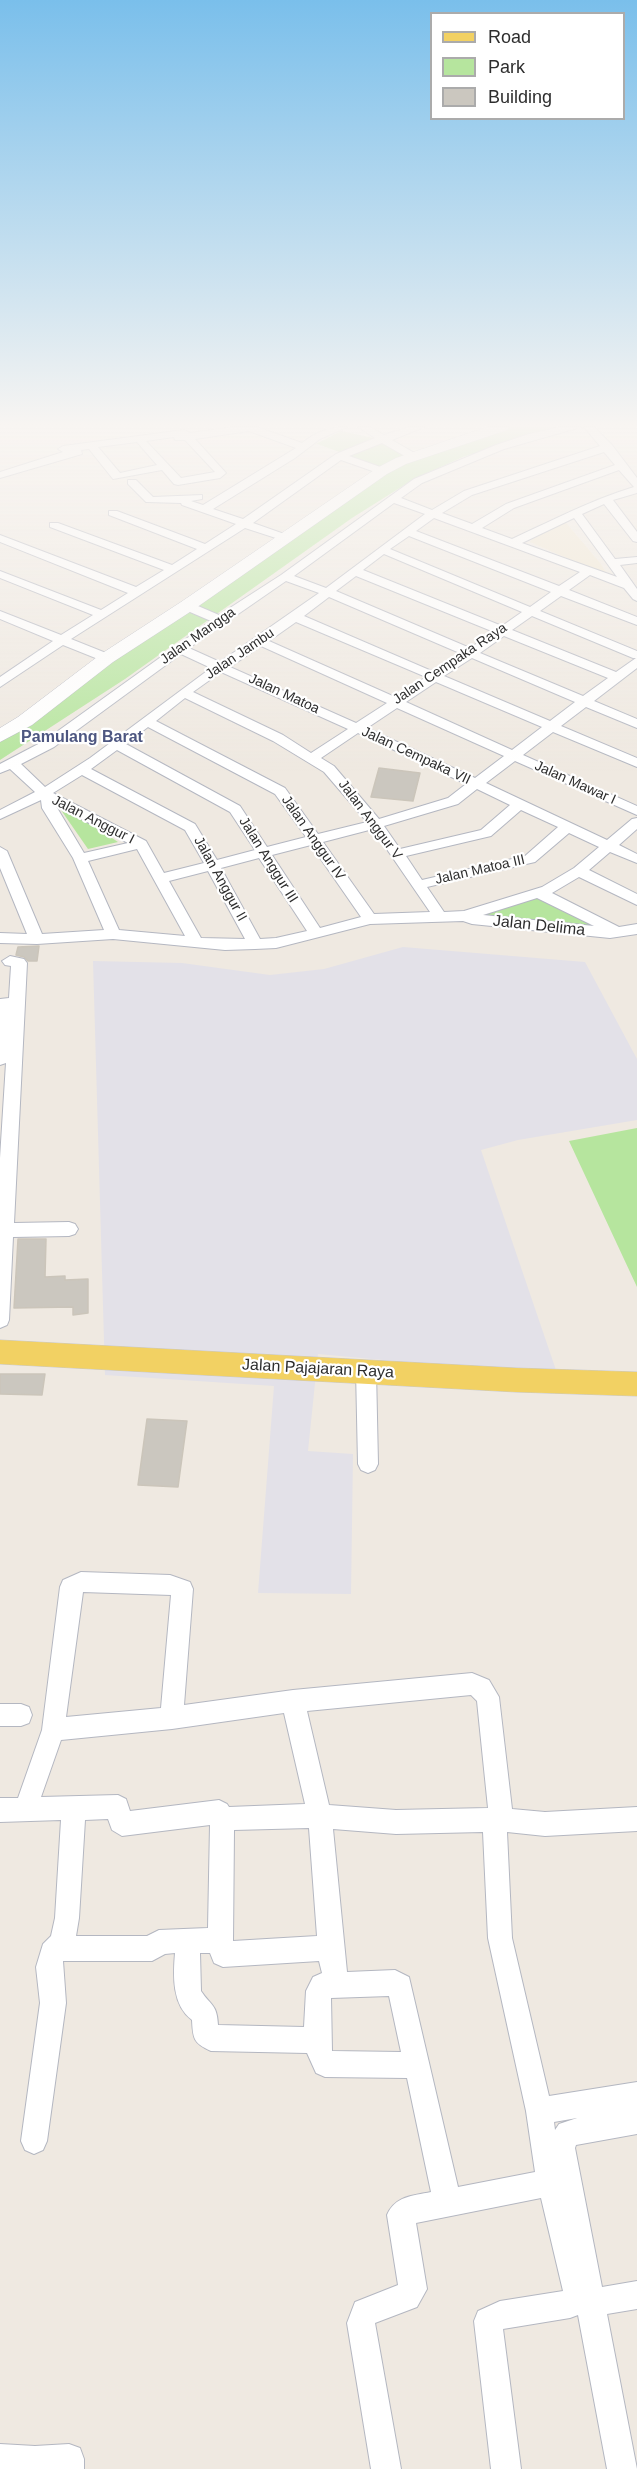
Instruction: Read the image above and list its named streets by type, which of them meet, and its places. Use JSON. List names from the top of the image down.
{
  "streets": {
    "main road": ["Jalan Pajajaran Raya"],
    "street": [
      "Jalan Mangga",
      "Jalan Jambu",
      "Jalan Cempaka Raya",
      "Jalan Matoa",
      "Jalan Cempaka VII",
      "Jalan Mawar I",
      "Jalan Anggur I",
      "Jalan Anggur V",
      "Jalan Anggur IV",
      "Jalan Anggur III",
      "Jalan Matoa III",
      "Jalan Anggur II",
      "Jalan Delima"
    ]
  },
  "crossings": [
    ["Jalan Mangga", "Jalan Matoa"],
    ["Jalan Jambu", "Jalan Matoa"],
    ["Jalan Jambu", "Jalan Mawar I"],
    ["Jalan Jambu", "Jalan Anggur I"],
    ["Jalan Jambu", "Jalan Anggur V"],
    ["Jalan Jambu", "Jalan Anggur IV"],
    ["Jalan Jambu", "Jalan Anggur III"],
    ["Jalan Jambu", "Jalan Anggur II"],
    ["Jalan Cempaka Raya", "Jalan Matoa"],
    ["Jalan Cempaka Raya", "Jalan Cempaka VII"],
    ["Jalan Cempaka Raya", "Jalan Mawar I"],
    ["Jalan Cempaka Raya", "Jalan Anggur V"],
    ["Jalan Matoa", "Jalan Cempaka VII"],
    ["Jalan Anggur I", "Jalan Delima"],
    ["Jalan Anggur V", "Jalan Matoa III"],
    ["Jalan Anggur V", "Jalan Delima"],
    ["Jalan Anggur IV", "Jalan Delima"],
    ["Jalan Anggur III", "Jalan Delima"],
    ["Jalan Anggur II", "Jalan Delima"]
  ],
  "districts": ["Pamulang Barat"],
  "legend": ["Road", "Park", "Building"]
}
